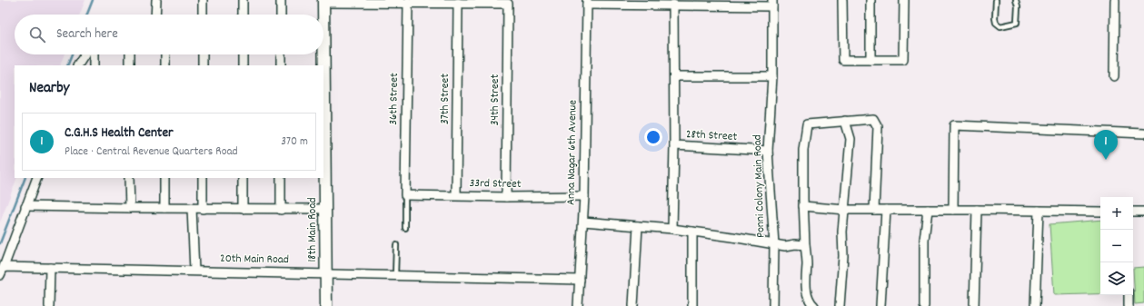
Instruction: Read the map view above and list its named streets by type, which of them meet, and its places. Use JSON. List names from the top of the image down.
{
  "streets": {
    "street": [
      "36th Street",
      "37th Street",
      "34th Street",
      "28th Street",
      "Anna Nagar 6th Avenue",
      "33rd Street",
      "Ponni Colony Main Road",
      "18th Main Road",
      "20th Main Road"
    ]
  },
  "crossings": [
    ["36th Street", "33rd Street"],
    ["37th Street", "34th Street"],
    ["37th Street", "33rd Street"],
    ["34th Street", "33rd Street"],
    ["28th Street", "Ponni Colony Main Road"],
    ["Anna Nagar 6th Avenue", "33rd Street"],
    ["Anna Nagar 6th Avenue", "20th Main Road"],
    ["18th Main Road", "20th Main Road"]
  ],
  "page": {
    "search": "Search here",
    "heading": "Nearby",
    "list": [
      {
        "mark": "1",
        "name": "C.G.H.S Health Center",
        "note": "Place · Central Revenue Quarters Road",
        "value": "370 m"
      }
    ],
    "pins": "1",
    "map_buttons": ["+", "−"]
  }
}
